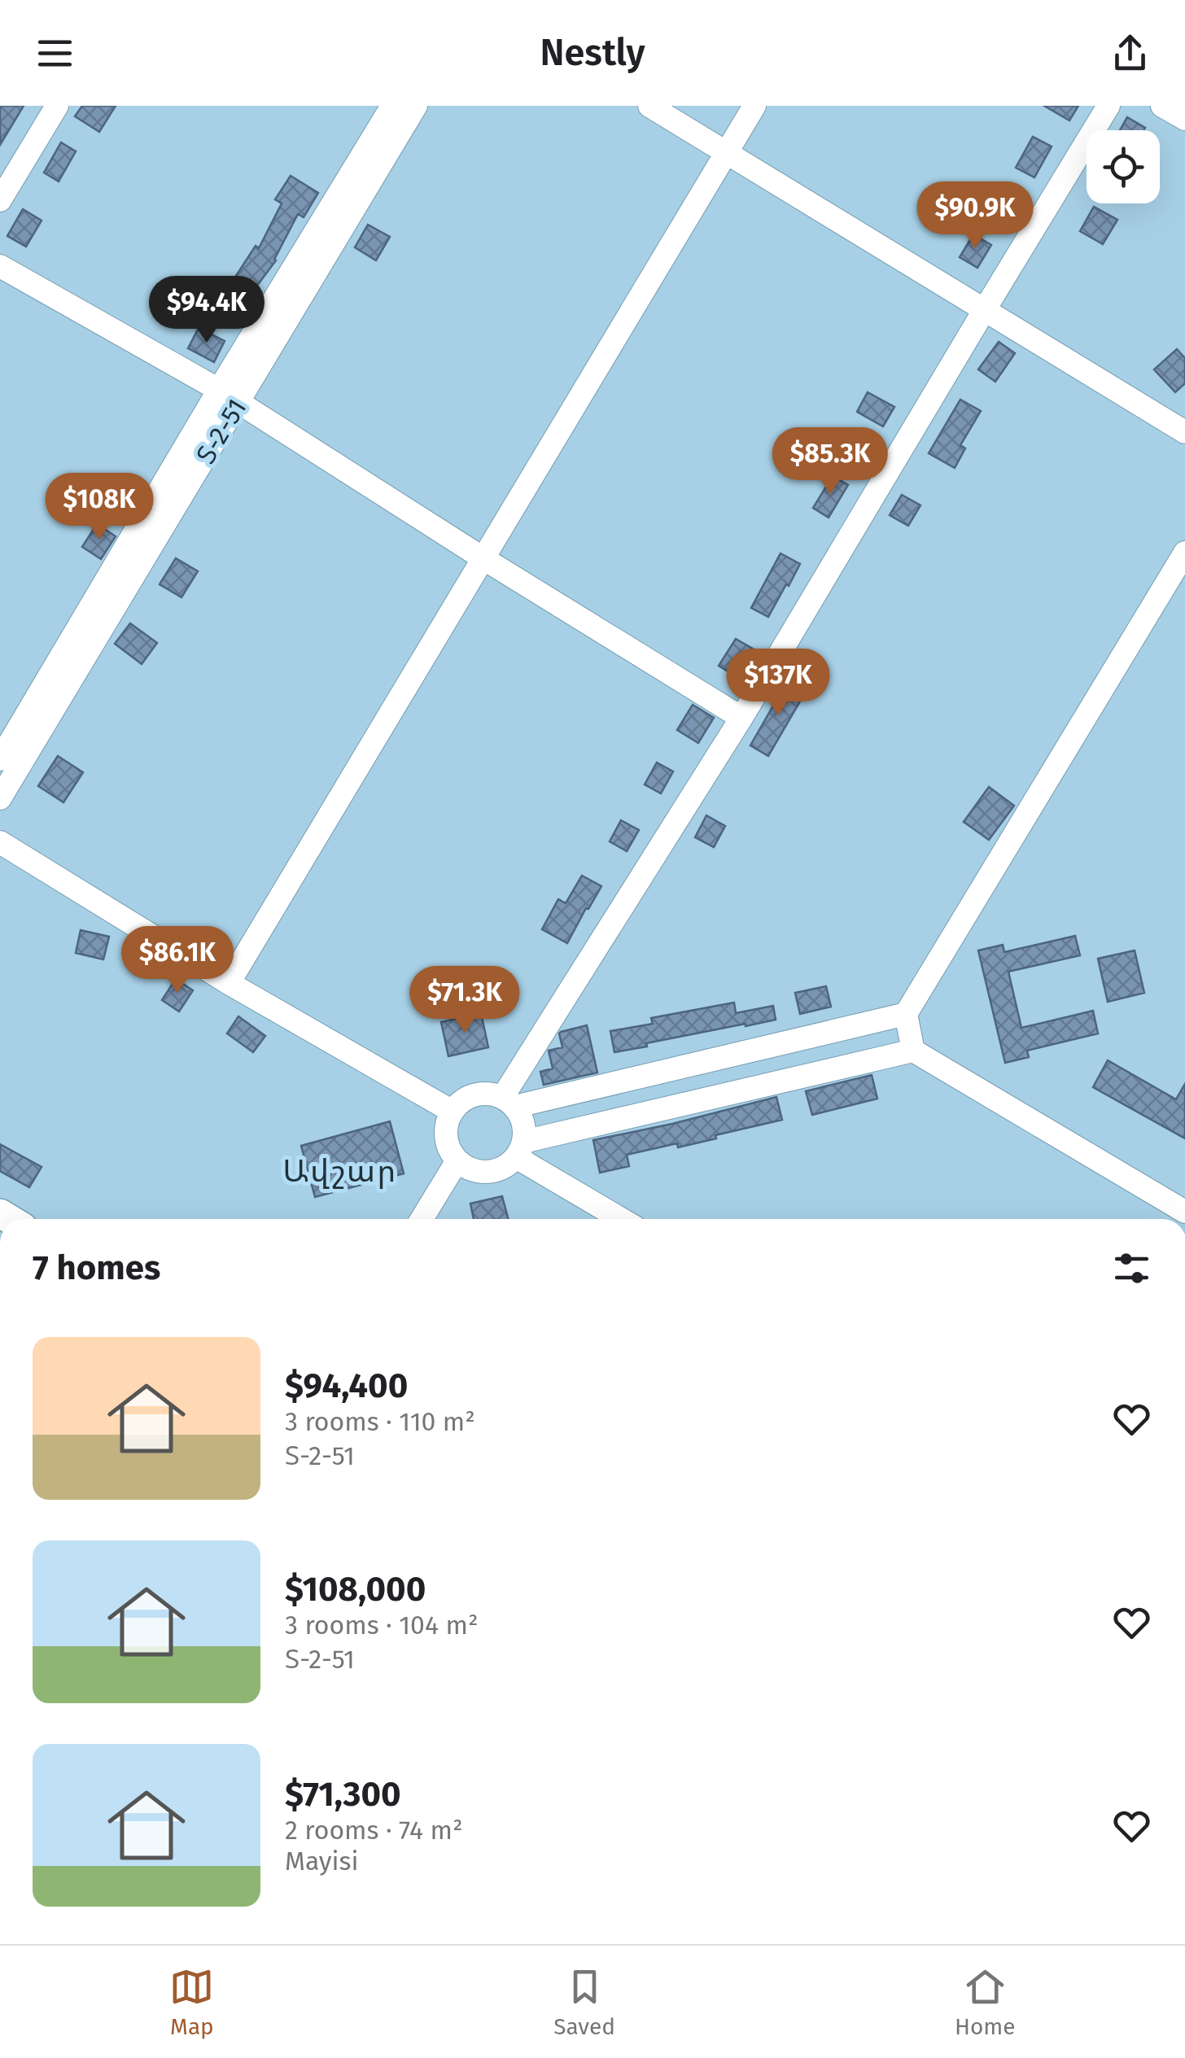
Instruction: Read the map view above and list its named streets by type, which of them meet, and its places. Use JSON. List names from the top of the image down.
{
  "streets": {
    "street": ["Տ-2-51"]
  },
  "districts": ["Ավշար"],
  "page": {
    "header": "Nestly",
    "price": [
      "$90.9K",
      "$94.4K",
      "$85.3K",
      "$108K",
      "$137K",
      "$86.1K",
      "$71.3K"
    ],
    "heading": "7 homes",
    "list": [
      {
        "name": "$94,400",
        "note": "3 rooms · 110 m² · Տ-2-51"
      },
      {
        "name": "$108,000",
        "note": "3 rooms · 104 m² · Տ-2-51"
      },
      {
        "name": "$71,300",
        "note": "2 rooms · 74 m² · Mayisi"
      }
    ],
    "tabs": ["Map", "Saved", "Home"]
  }
}
